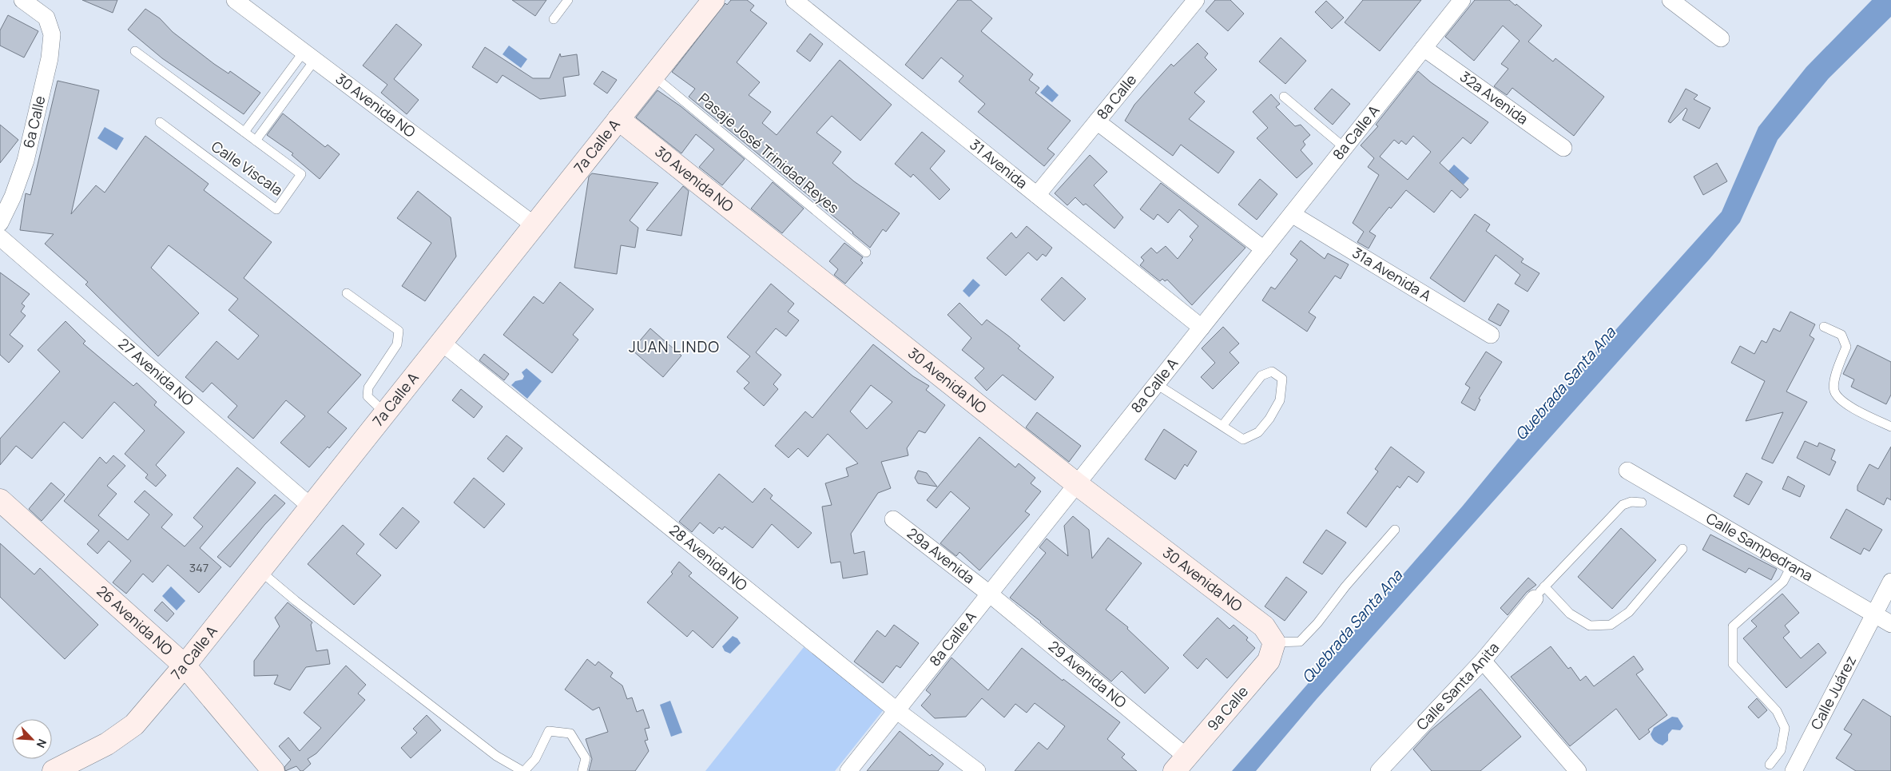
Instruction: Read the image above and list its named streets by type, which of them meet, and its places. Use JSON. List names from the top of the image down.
{
  "streets": {
    "street": [
      "8a Calle",
      "32a Avenida",
      "30 Avenida NO",
      "6a Calle",
      "8a Calle A",
      "7a Calle A",
      "31 Avenida",
      "31a Avenida A",
      "27 Avenida NO",
      "Calle Sampedrana",
      "29a Avenida",
      "28 Avenida NO",
      "26 Avenida NO",
      "29 Avenida NO",
      "Calle Santa Anita",
      "Calle Juárez",
      "9a Calle"
    ],
    "lane": ["Pasaje José Trinidad Reyes", "Calle Viscala"]
  },
  "crossings": [
    ["8a Calle", "31 Avenida"],
    ["32a Avenida", "8a Calle A"],
    ["30 Avenida NO", "8a Calle A"],
    ["30 Avenida NO", "7a Calle A"],
    ["30 Avenida NO", "Calle Viscala"],
    ["30 Avenida NO", "9a Calle"],
    ["8a Calle A", "31 Avenida"],
    ["8a Calle A", "31a Avenida A"],
    ["8a Calle A", "29a Avenida"],
    ["8a Calle A", "28 Avenida NO"],
    ["8a Calle A", "29 Avenida NO"],
    ["7a Calle A", "Pasaje José Trinidad Reyes"],
    ["7a Calle A", "27 Avenida NO"],
    ["7a Calle A", "28 Avenida NO"],
    ["7a Calle A", "26 Avenida NO"],
    ["Calle Sampedrana", "Calle Juárez"],
    ["29a Avenida", "29 Avenida NO"],
    ["29 Avenida NO", "9a Calle"]
  ],
  "districts": ["JUAN LINDO"],
  "water": ["Quebrada Santa Ana"],
  "house_numbers": ["347"],
  "north": "bottom right"
}
